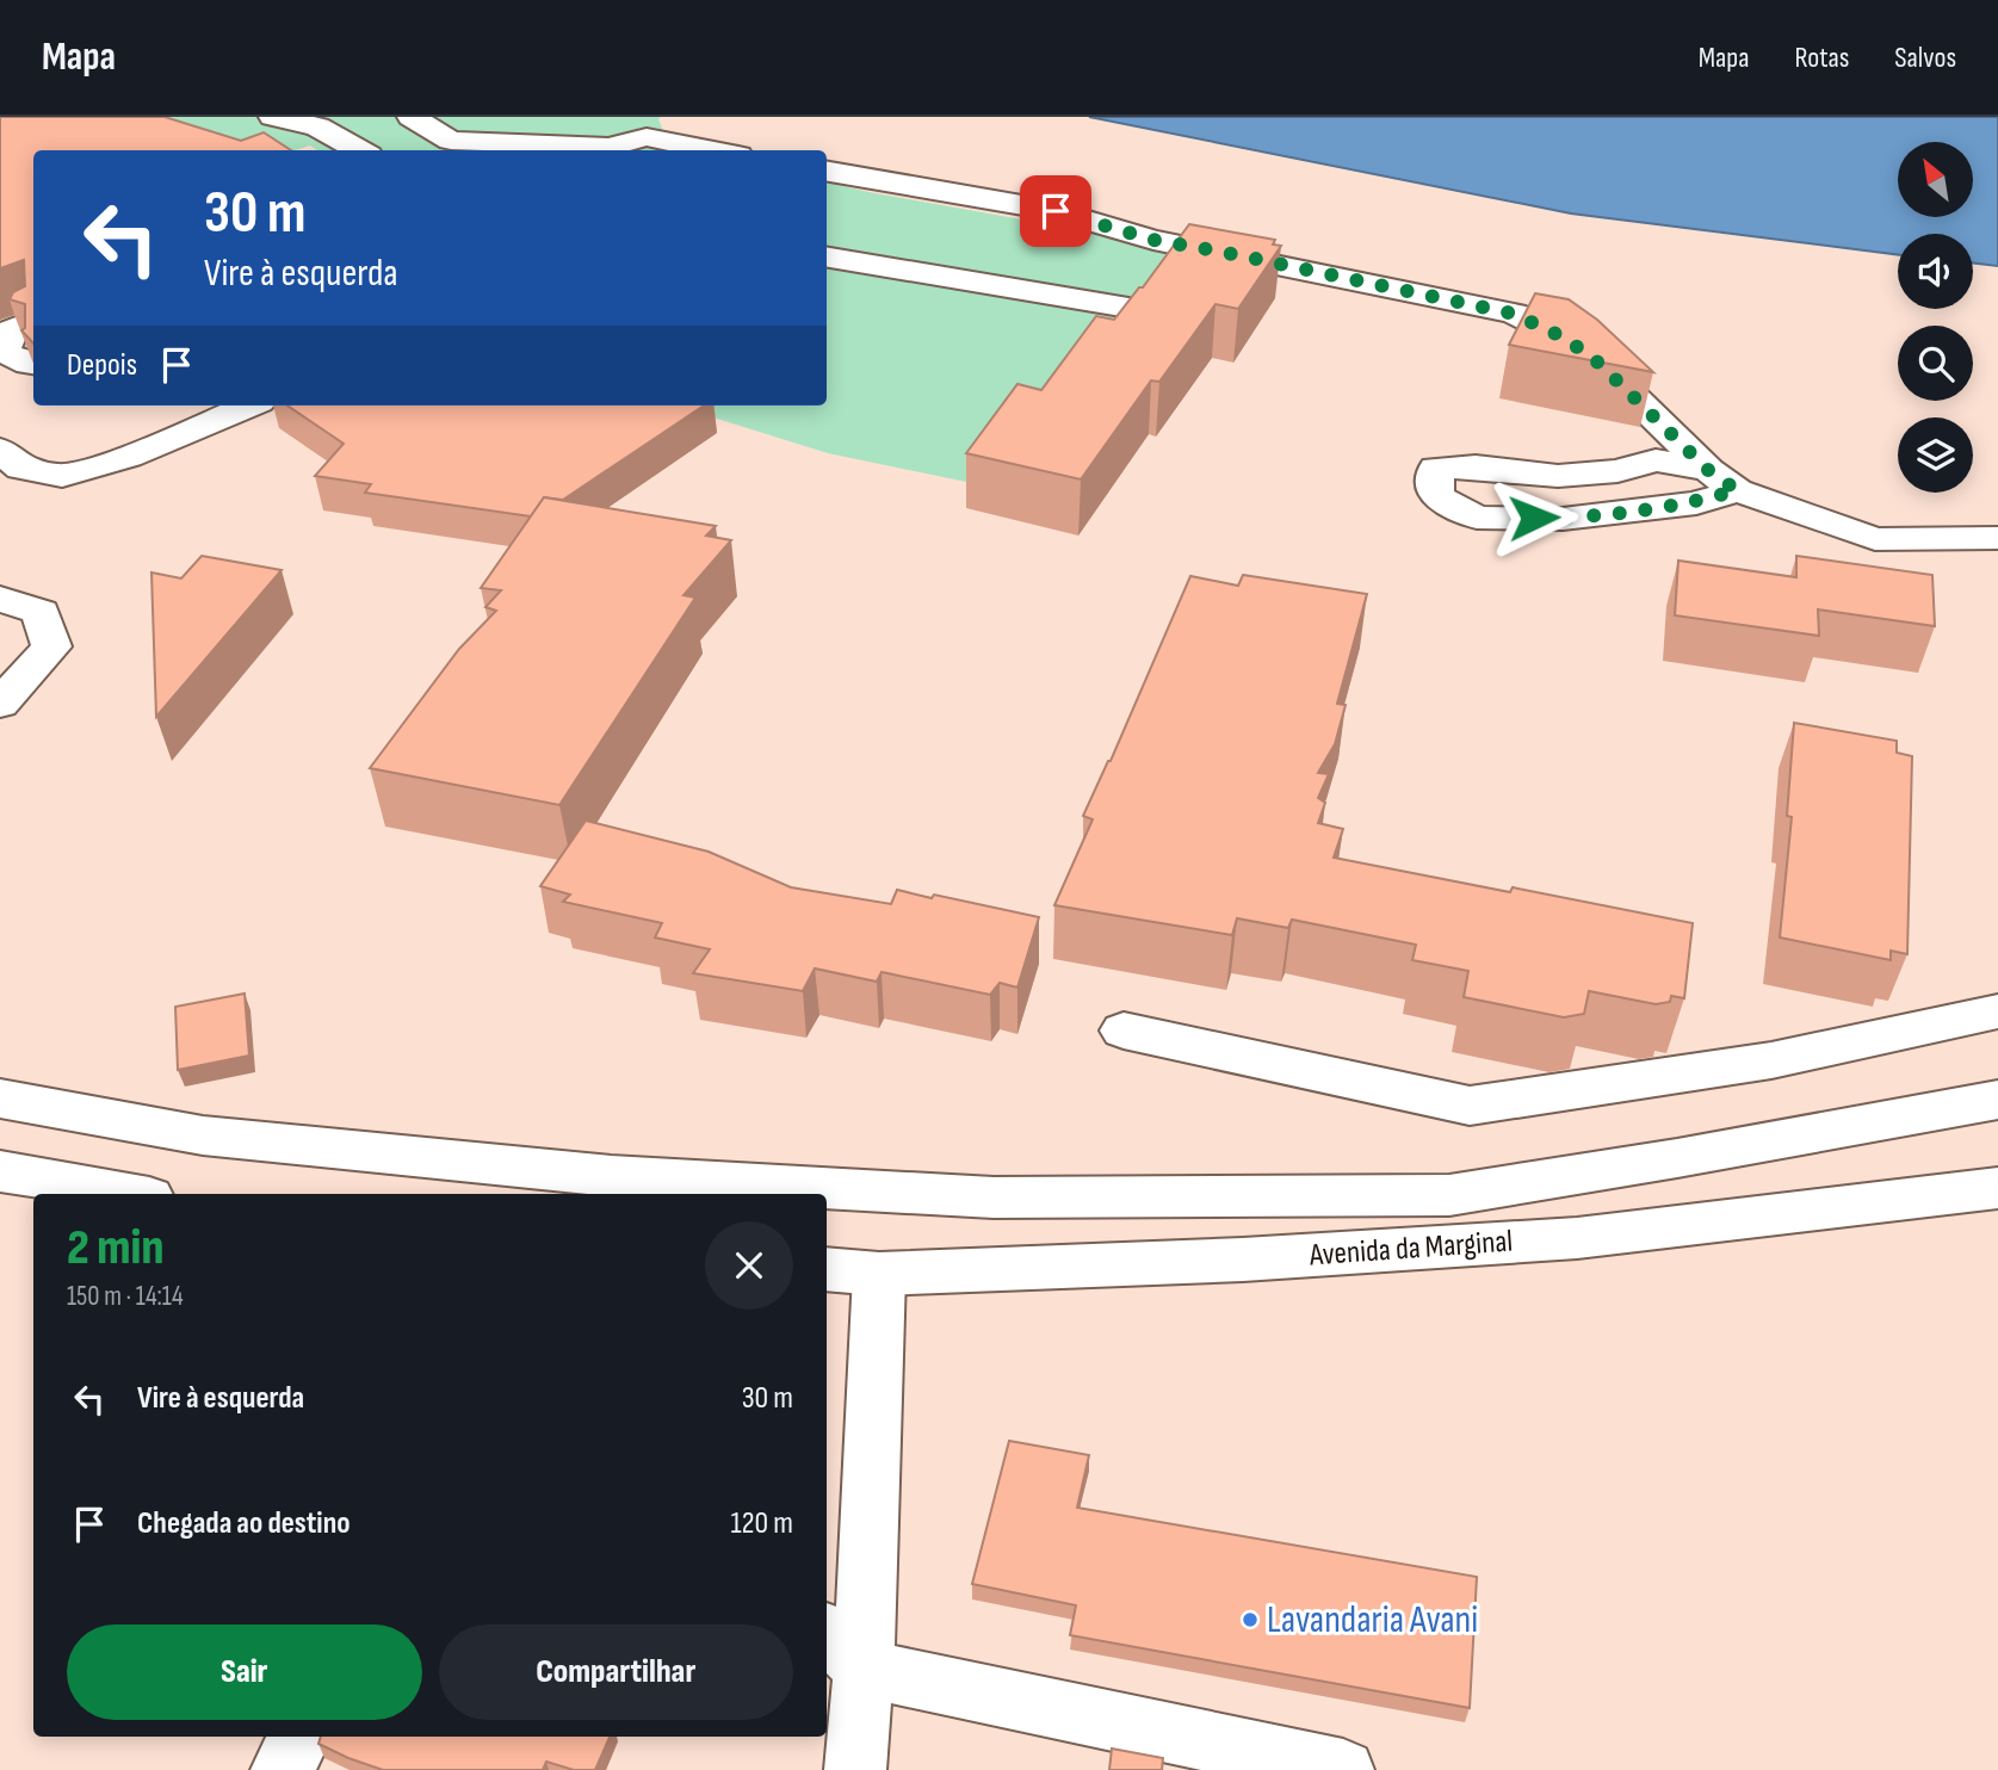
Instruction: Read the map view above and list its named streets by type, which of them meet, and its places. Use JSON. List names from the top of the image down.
{
  "streets": {
    "main road": ["Avenida da Marginal"]
  },
  "places": ["Lavandaria Avani"],
  "north": "top left",
  "page": {
    "header": "Mapa",
    "nav": ["Mapa", "Rotas", "Salvos"],
    "turn": ["30 m", "Vire à esquerda"],
    "then": "Depois",
    "heading": ["2 min", "150 m · 14:14"],
    "list": [
      {
        "name": "Vire à esquerda",
        "value": "30 m"
      },
      {
        "name": "Chegada ao destino",
        "value": "120 m"
      }
    ],
    "buttons": ["Sair", "Compartilhar"]
  }
}
